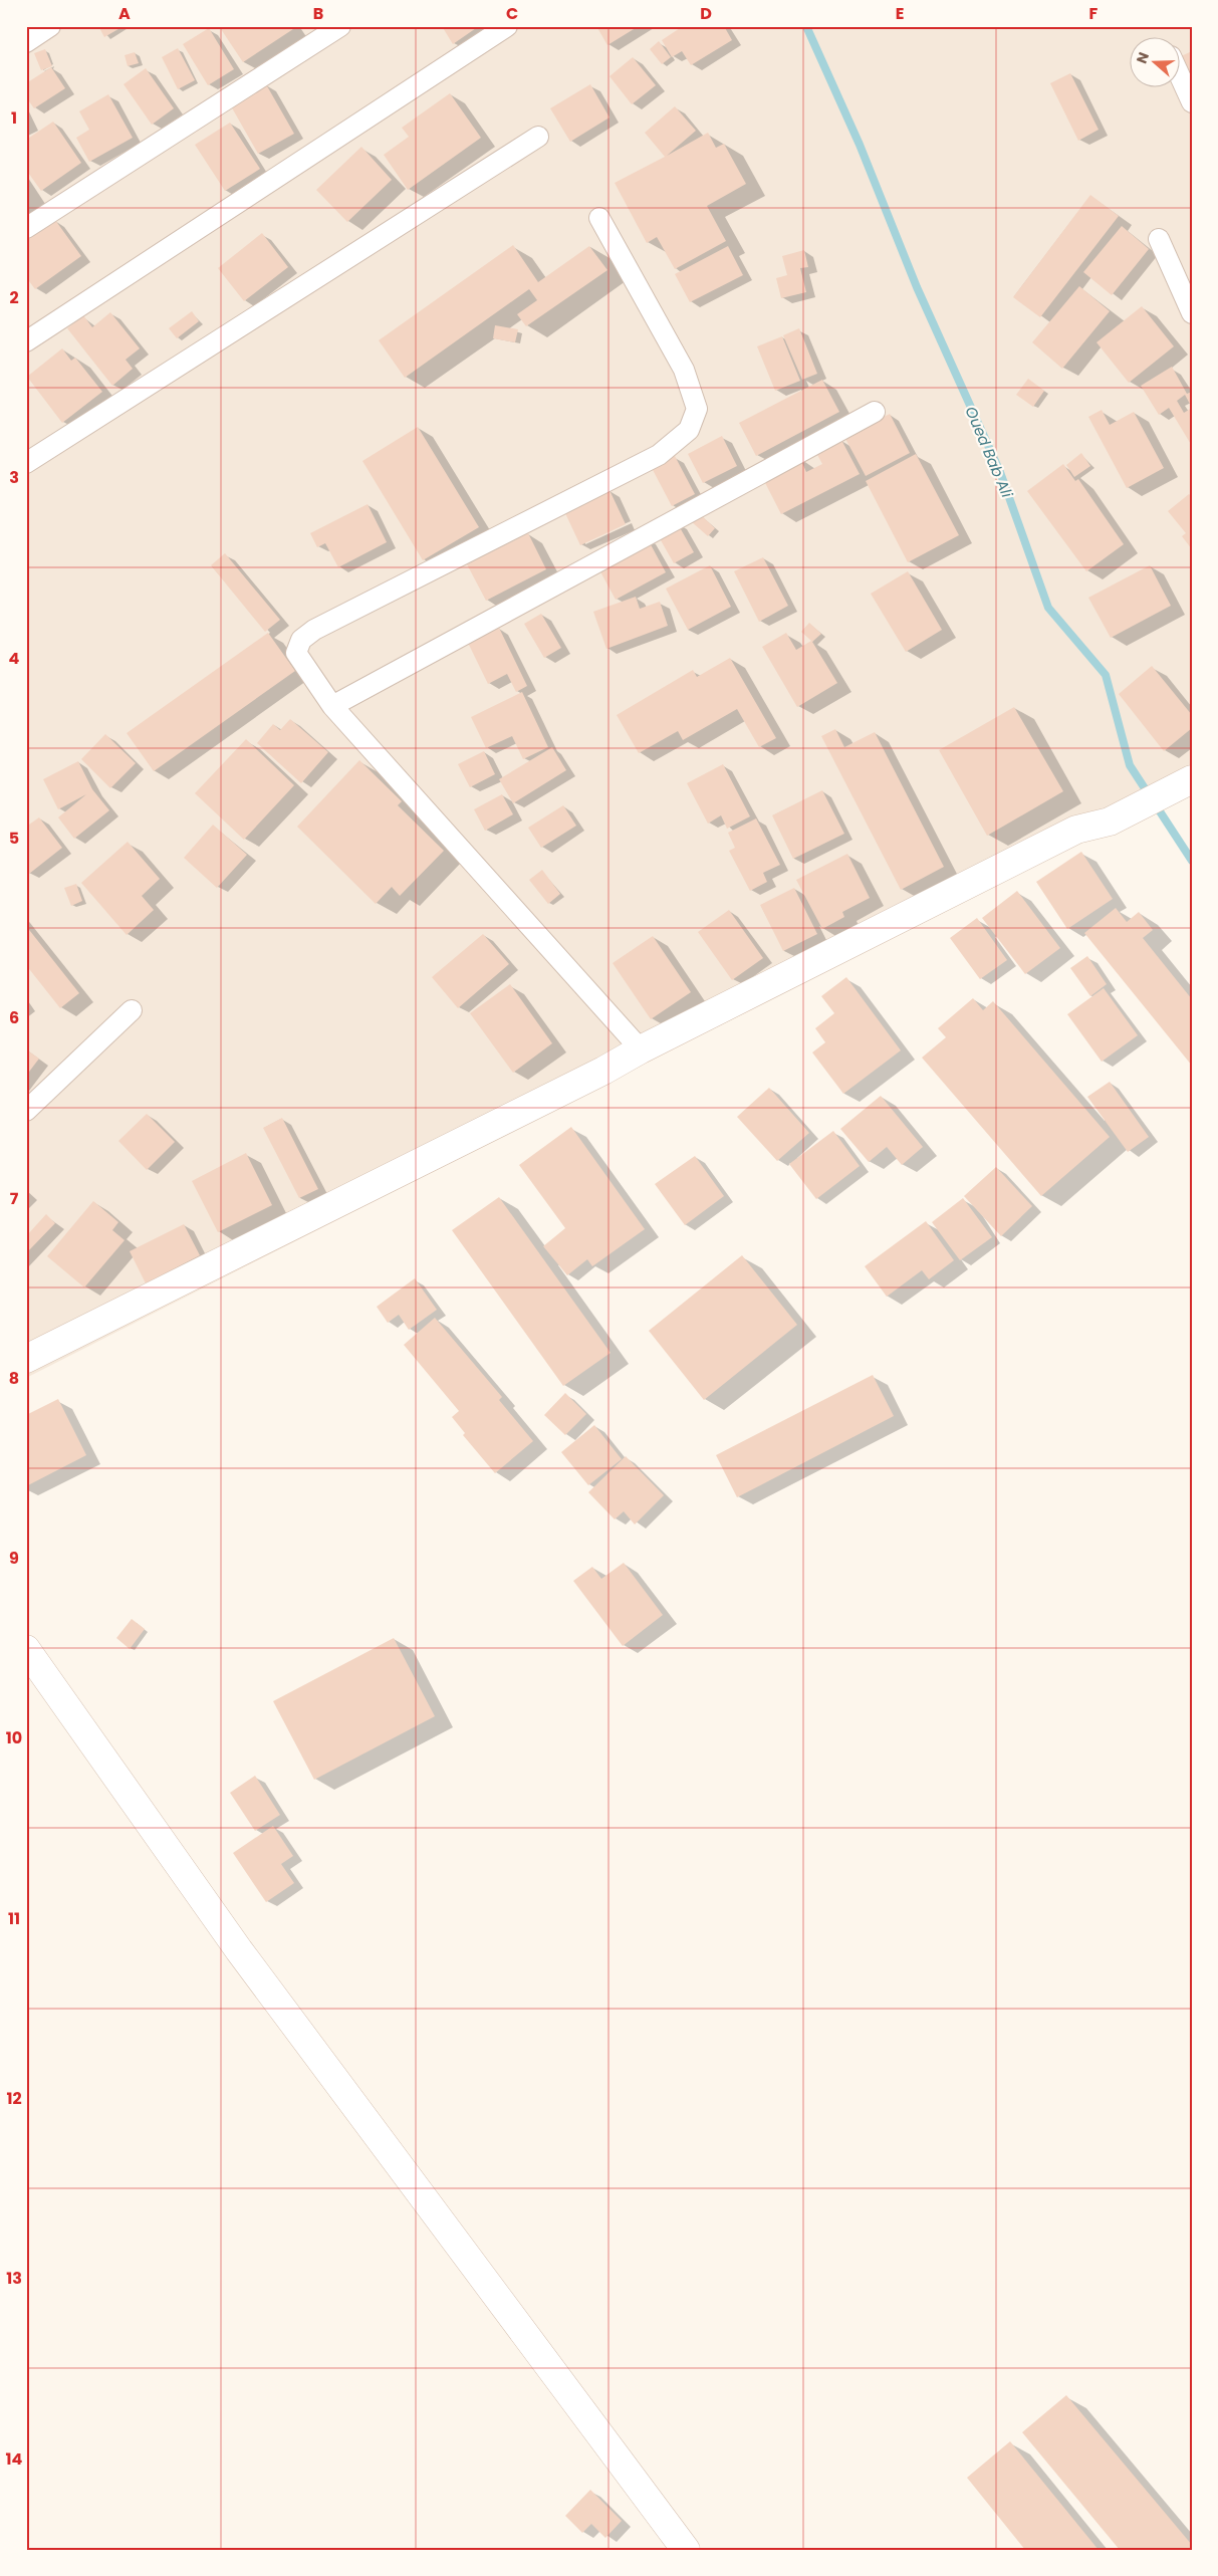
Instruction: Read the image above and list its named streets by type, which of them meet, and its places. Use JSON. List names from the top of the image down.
{
  "water": ["Oued Bab Ali"],
  "north": "left",
  "grid": {
    "columns": [
      "A",
      "B",
      "C",
      "D",
      "E",
      "F"
    ],
    "rows": [
      "1",
      "2",
      "3",
      "4",
      "5",
      "6",
      "7",
      "8",
      "9",
      "10",
      "11",
      "12",
      "13",
      "14"
    ]
  }
}
